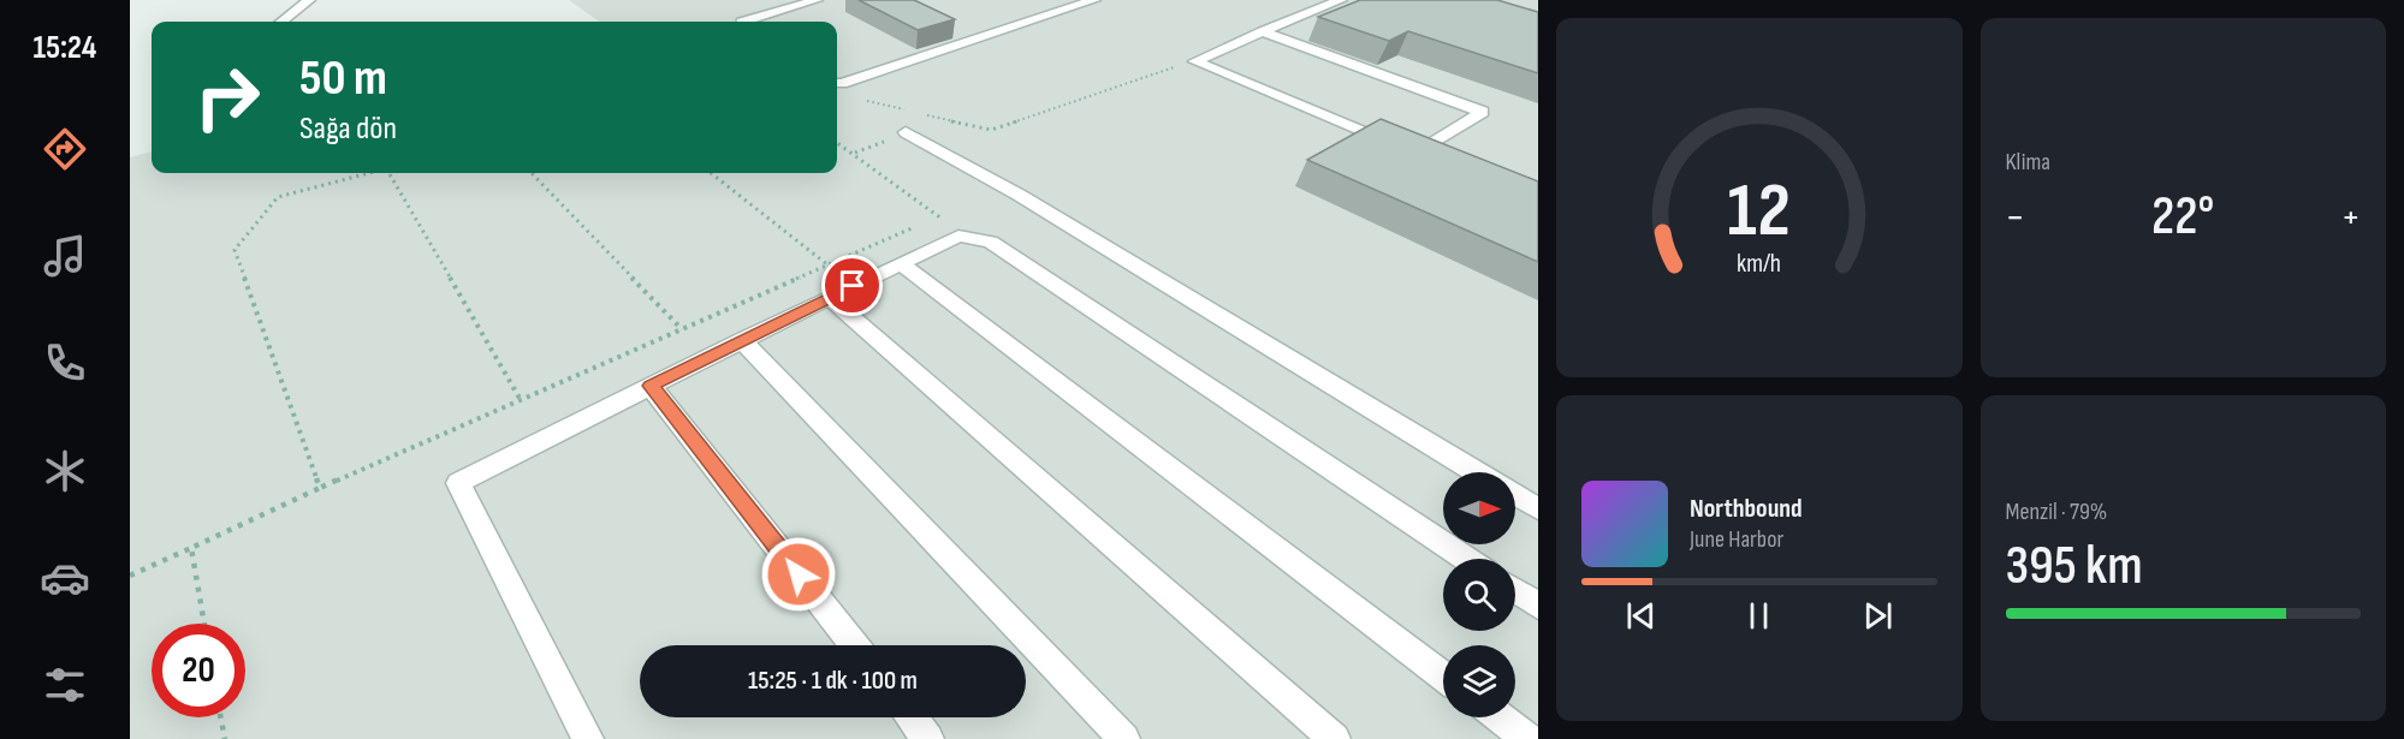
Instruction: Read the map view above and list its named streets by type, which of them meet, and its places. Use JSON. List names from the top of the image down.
{
  "north": "right",
  "page": {
    "tabs": "15:24",
    "tile": [
      "Klima",
      ["Menzil · 79%", "395 km"]
    ],
    "turn": ["50 m", "Sağa dön"],
    "heat": ["−", "22°", "+"],
    "song": ["Northbound", "June Harbor"],
    "limit": "20",
    "trip": "15:25 · 1 dk · 100 m",
    "gauge": ["12", "km/h"]
  }
}
